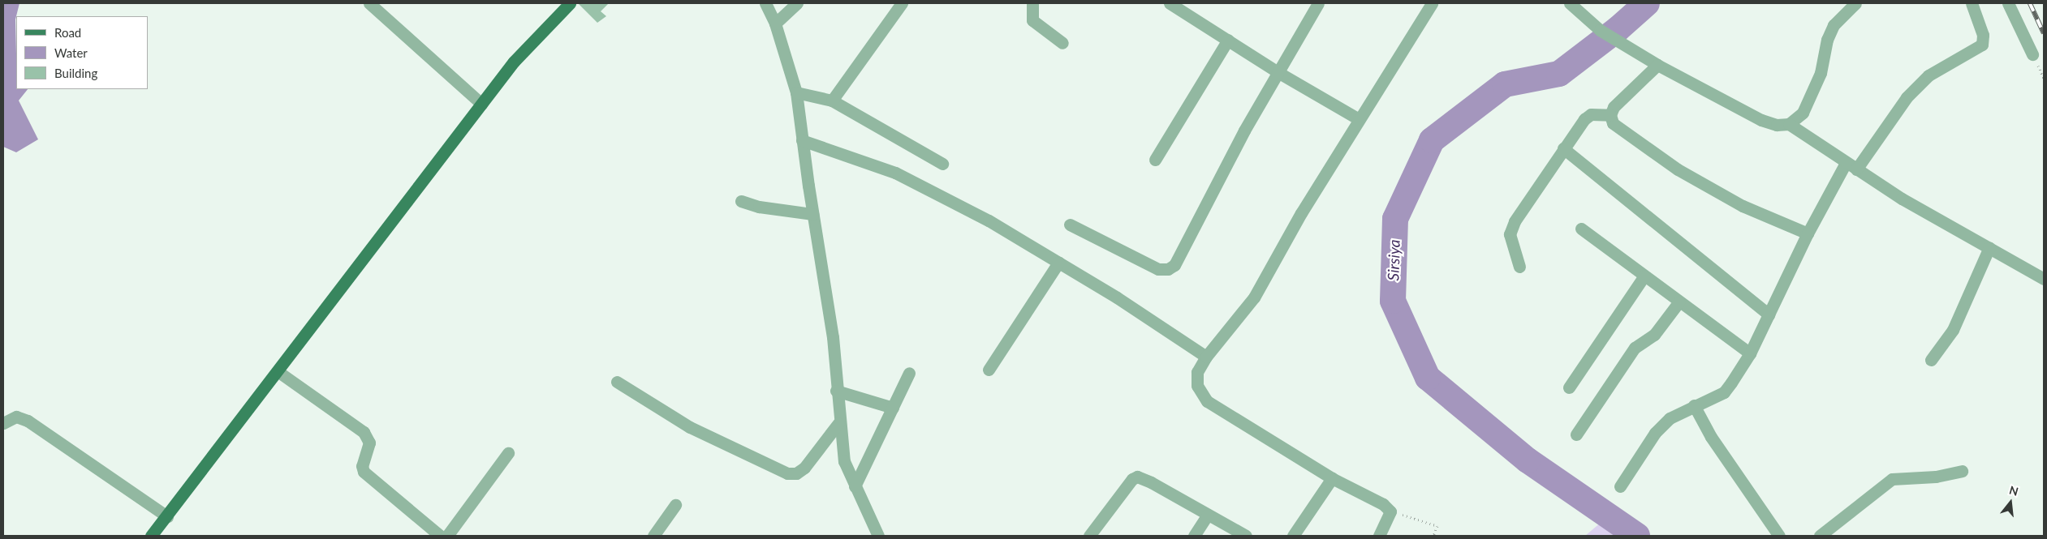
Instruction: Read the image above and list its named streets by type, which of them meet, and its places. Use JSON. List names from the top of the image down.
{
  "water": ["Sirsiya"],
  "legend": ["Road", "Water", "Building"],
  "north": "top"
}
